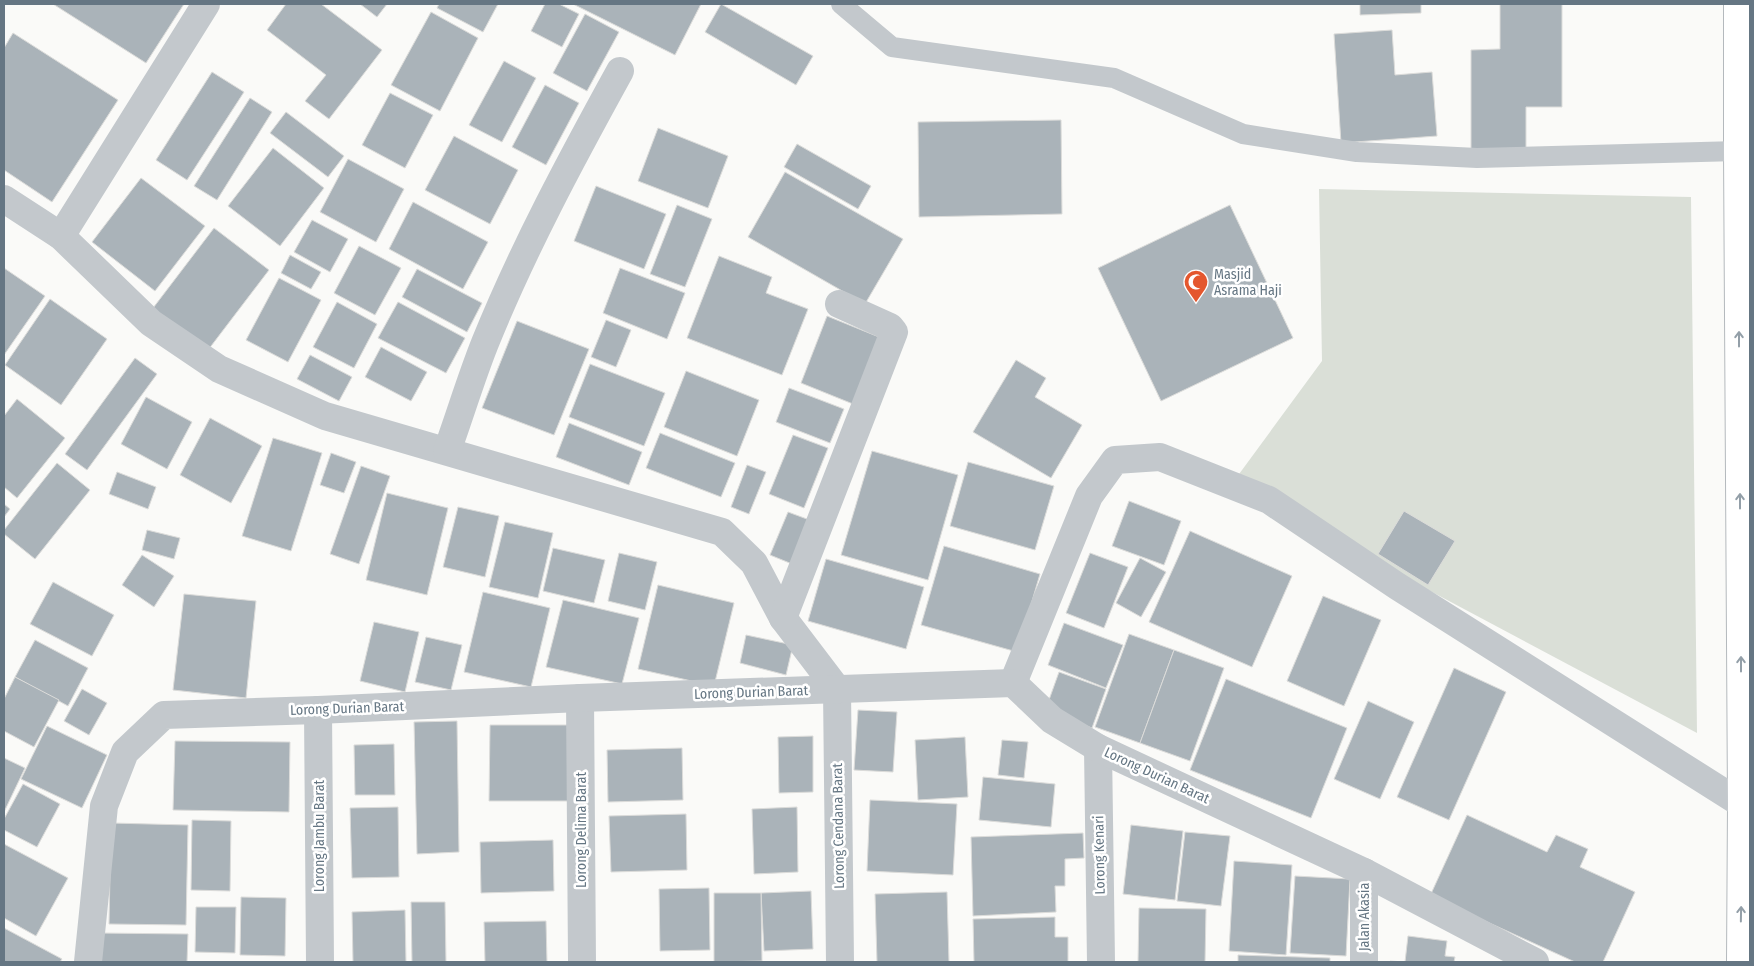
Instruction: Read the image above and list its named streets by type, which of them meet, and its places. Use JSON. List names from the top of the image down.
{
  "streets": {
    "street": [
      "Lorong Durian Barat",
      "Lorong Cendana Barat",
      "Lorong Delima Barat",
      "Lorong Jambu Barat",
      "Lorong Kenari",
      "Jalan Akasia"
    ]
  },
  "crossings": [
    ["Lorong Durian Barat", "Lorong Cendana Barat"],
    ["Lorong Durian Barat", "Lorong Delima Barat"],
    ["Lorong Durian Barat", "Lorong Jambu Barat"],
    ["Lorong Durian Barat", "Lorong Kenari"],
    ["Lorong Durian Barat", "Jalan Akasia"]
  ],
  "places": {
    "mosque": ["Masjid Asrama Haji"]
  }
}
